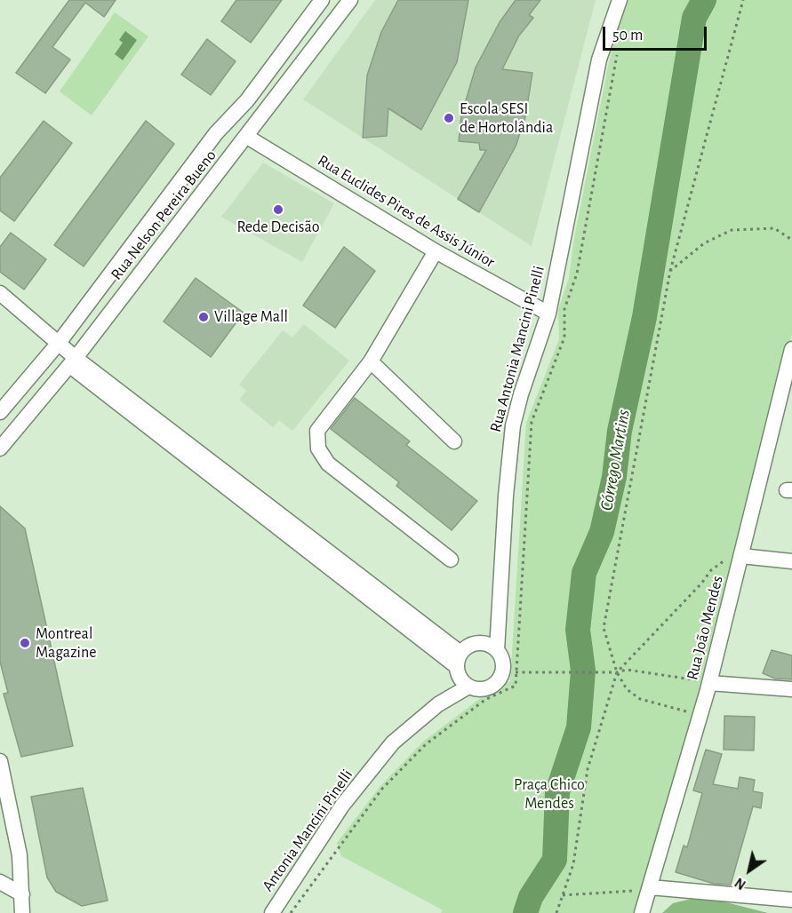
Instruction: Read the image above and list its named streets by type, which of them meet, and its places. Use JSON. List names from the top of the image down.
{
  "streets": {
    "street": [
      "Rua Euclides Pires de Assis Júnior",
      "Rua Nelson Pereira Bueno",
      "Rua Antonia Mancini Pinelli",
      "Rua João Mendes",
      "Antonia Mancini Pinelli"
    ]
  },
  "crossings": [
    ["Rua Euclides Pires de Assis Júnior", "Rua Nelson Pereira Bueno"],
    ["Rua Euclides Pires de Assis Júnior", "Rua Antonia Mancini Pinelli"],
    ["Rua Antonia Mancini Pinelli", "Antonia Mancini Pinelli"]
  ],
  "water": ["Córrego Martins"],
  "parks": ["Praça Chico Mendes"],
  "places": [
    "Escola SESI de Hortolândia",
    "Rede Decisão",
    "Village Mall",
    "Montreal Magazine"
  ],
  "scale_bar": "50 m",
  "north": "bottom left"
}
